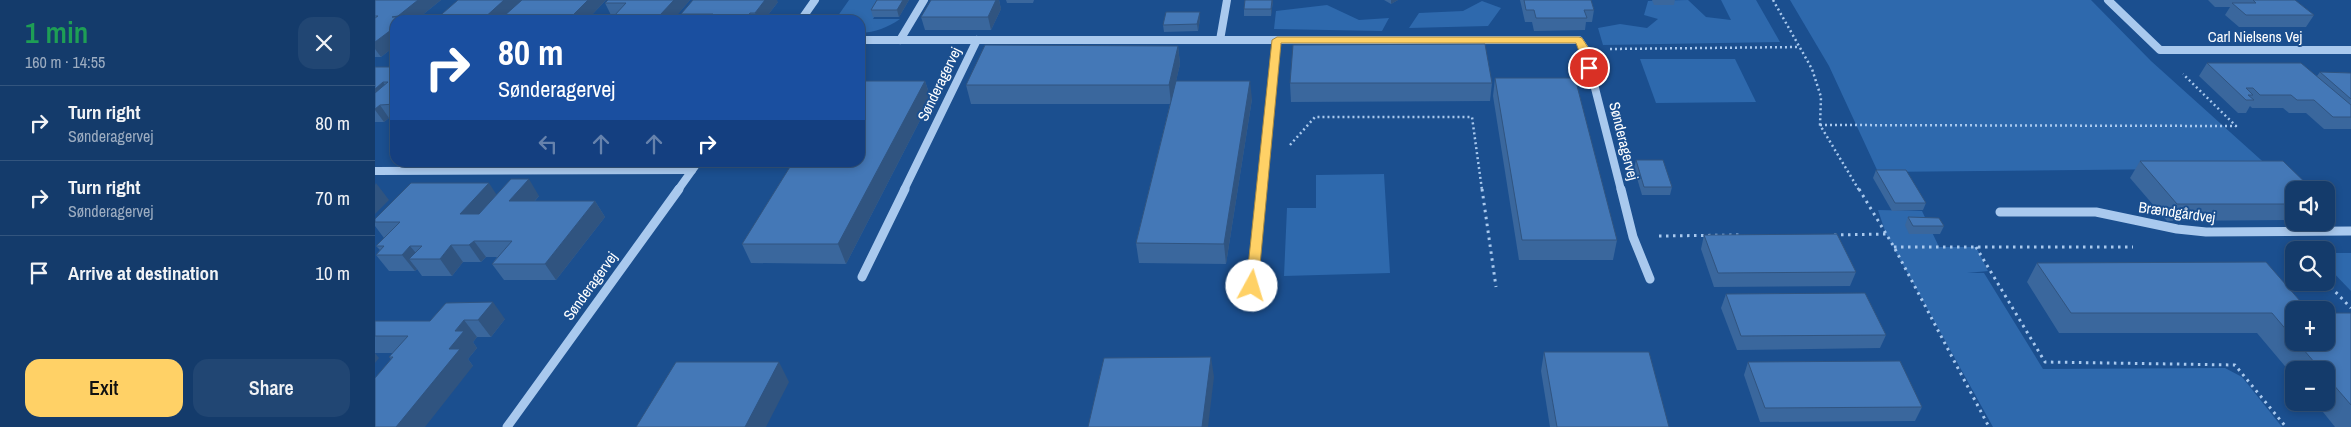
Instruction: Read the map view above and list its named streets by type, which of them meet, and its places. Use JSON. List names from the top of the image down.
{
  "streets": {
    "street": ["Carl Nielsens Vej", "Sønderagervej", "Brændgårdvej"]
  },
  "page": {
    "heading": ["1 min", "160 m · 14:55"],
    "turn": ["80 m", "Sønderagervej"],
    "list": [
      {
        "name": "Turn right",
        "note": "Sønderagervej",
        "value": "80 m"
      },
      {
        "name": "Turn right",
        "note": "Sønderagervej",
        "value": "70 m"
      },
      {
        "name": "Arrive at destination",
        "value": "10 m"
      }
    ],
    "map_buttons": ["+", "−"],
    "buttons": ["Exit", "Share"]
  }
}
